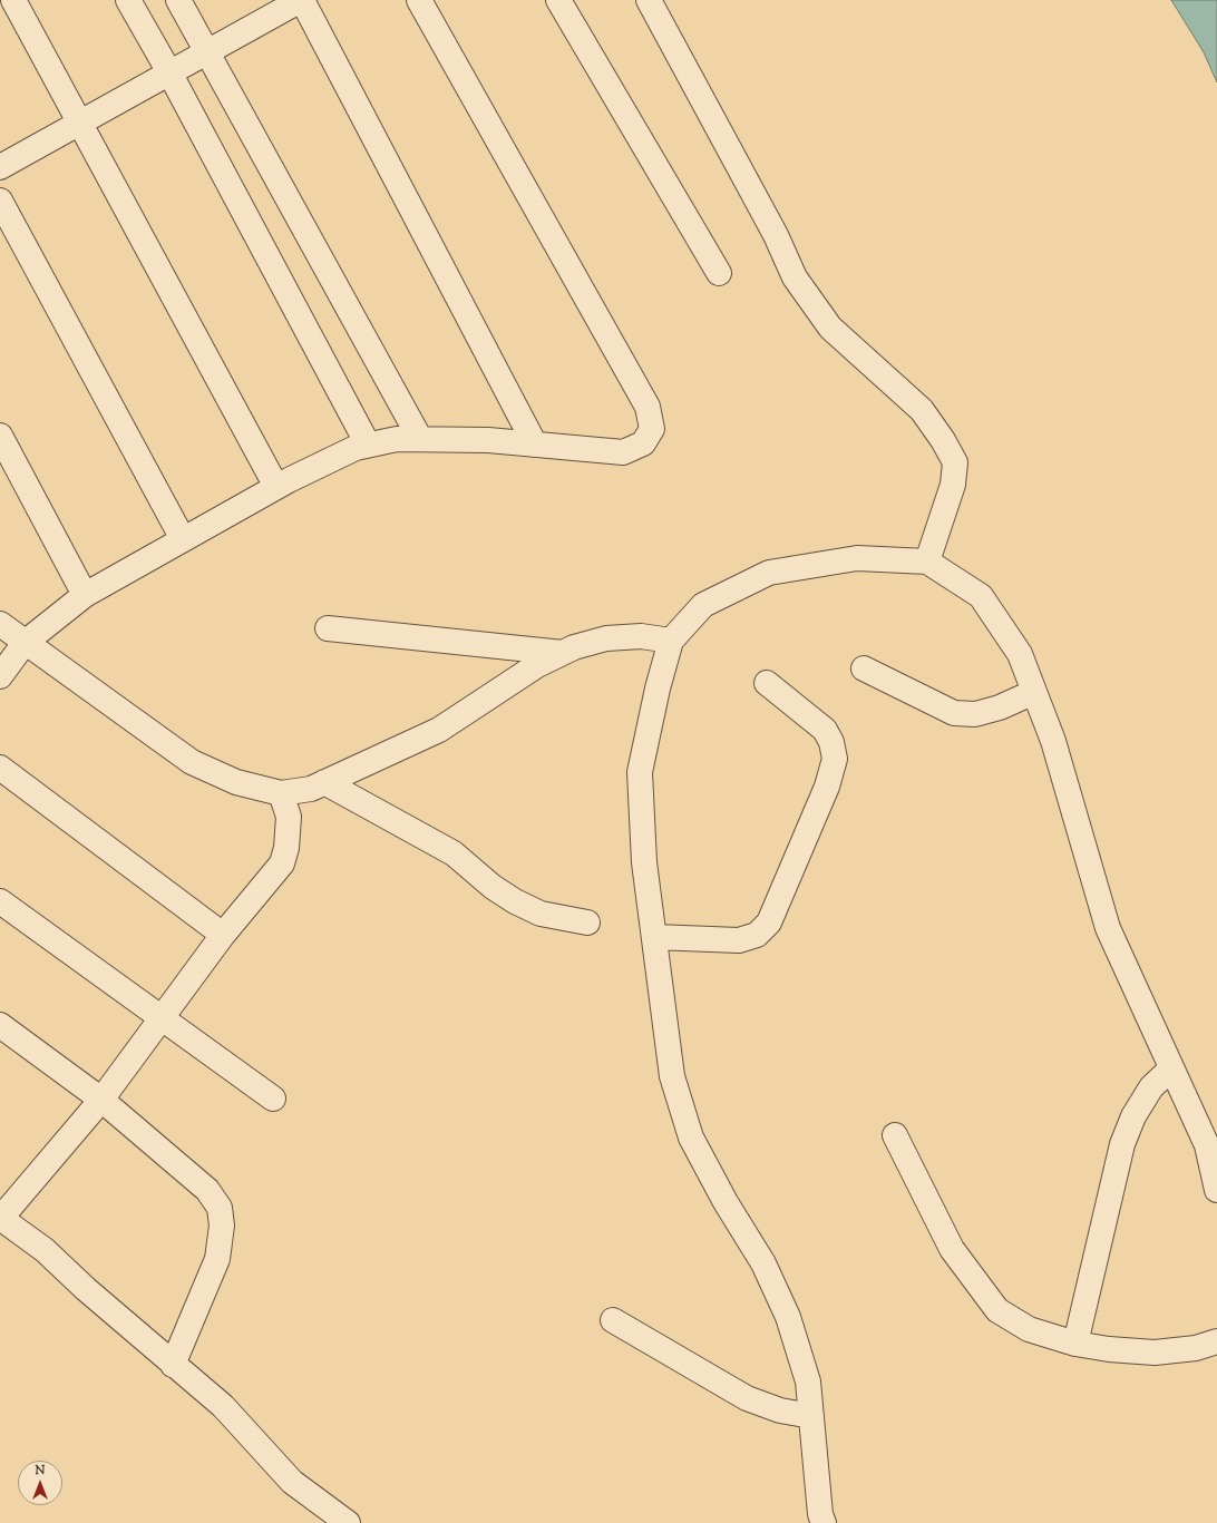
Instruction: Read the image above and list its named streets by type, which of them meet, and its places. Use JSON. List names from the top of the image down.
{
  "north": "top"
}
